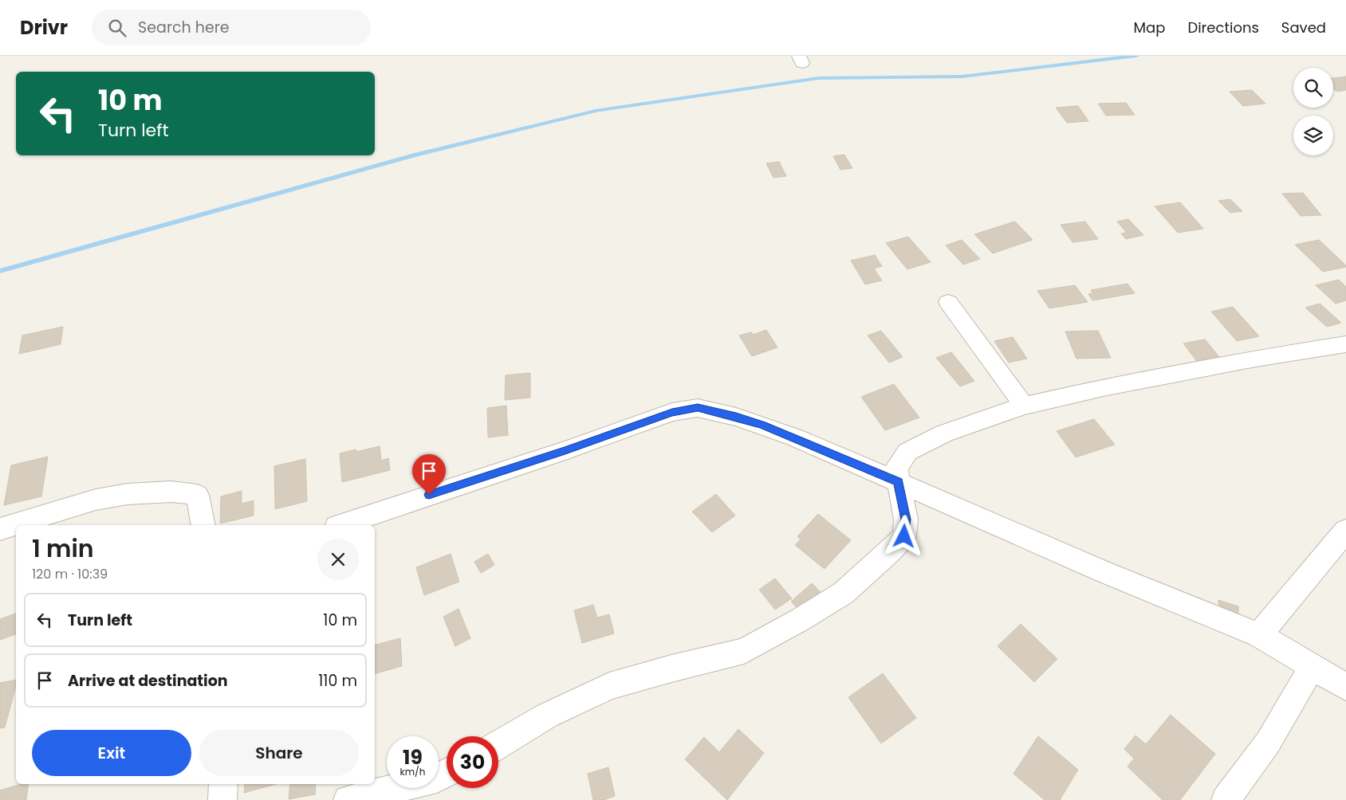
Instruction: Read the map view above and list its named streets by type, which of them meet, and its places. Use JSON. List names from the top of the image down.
{
  "page": {
    "header": "Drivr",
    "search": "Search here",
    "nav": ["Map", "Directions", "Saved"],
    "turn": ["10 m", "Turn left"],
    "heading": ["1 min", "120 m · 10:39"],
    "list": [
      {
        "name": "Turn left",
        "value": "10 m"
      },
      {
        "name": "Arrive at destination",
        "value": "110 m"
      }
    ],
    "buttons": ["Exit", "Share"],
    "speed": "19 km/h",
    "limit": "30"
  }
}
